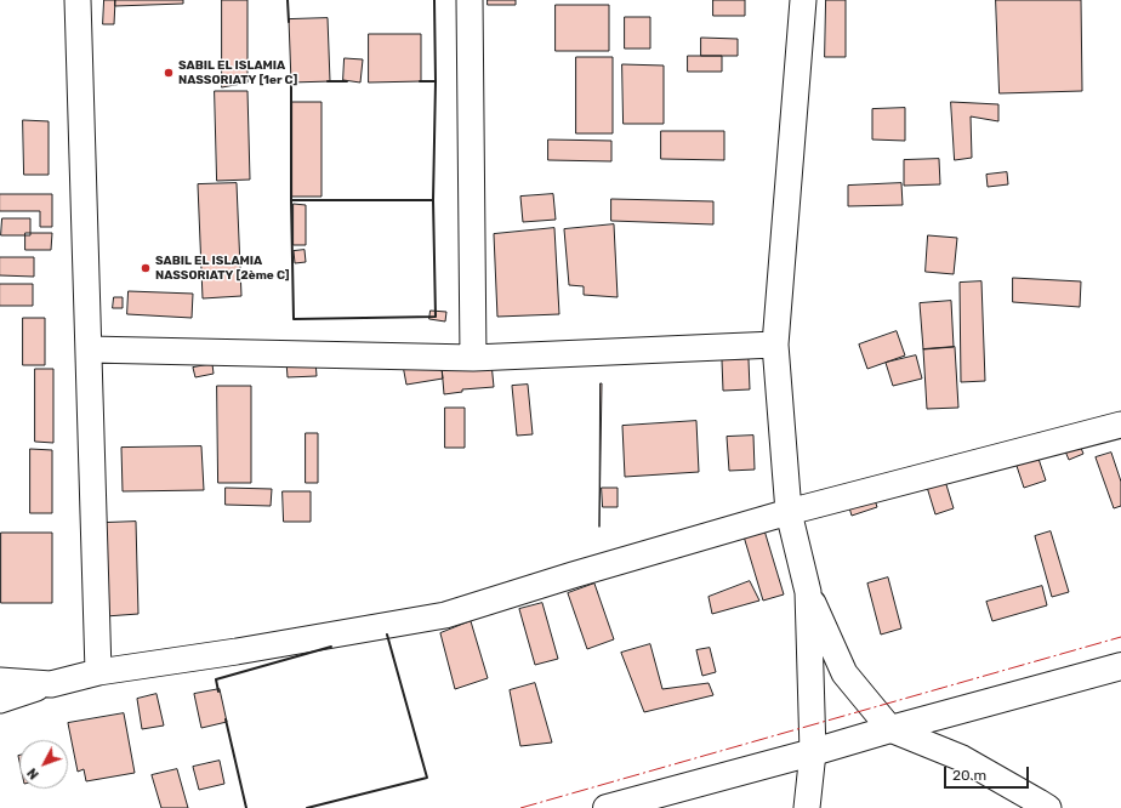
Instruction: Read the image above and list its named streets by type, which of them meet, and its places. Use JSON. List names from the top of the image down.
{
  "places": ["SABIL EL ISLAMIA NASSORIATY [1er C]", "SABIL EL ISLAMIA NASSORIATY [2ème C]"],
  "scale_bar": "20 m",
  "north": "bottom left"
}
